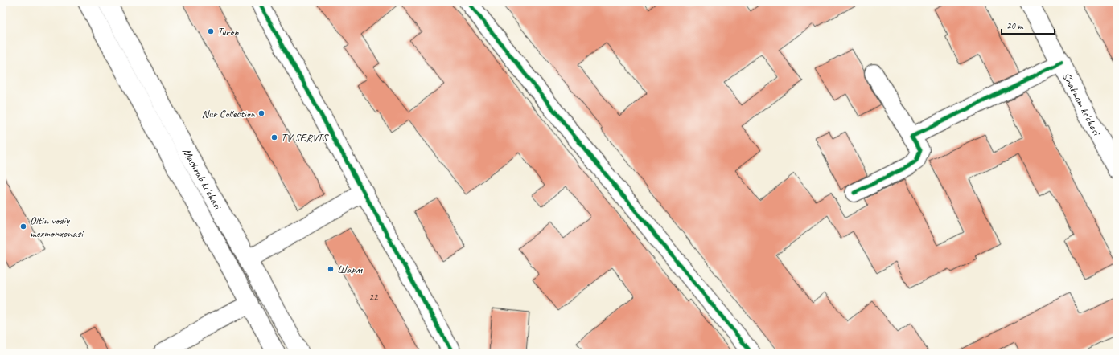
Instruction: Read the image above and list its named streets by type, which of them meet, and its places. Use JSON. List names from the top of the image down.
{
  "streets": {
    "street": ["Shabnam ko'chasi", "Mashrab ko'chasi"]
  },
  "places": [
    "Turon",
    "Nur Collection",
    "TV SERVIS",
    "Oltin vodiy mexmonxonasi",
    "Шарм"
  ],
  "house_numbers": ["22"],
  "scale_bar": "20 m"
}
